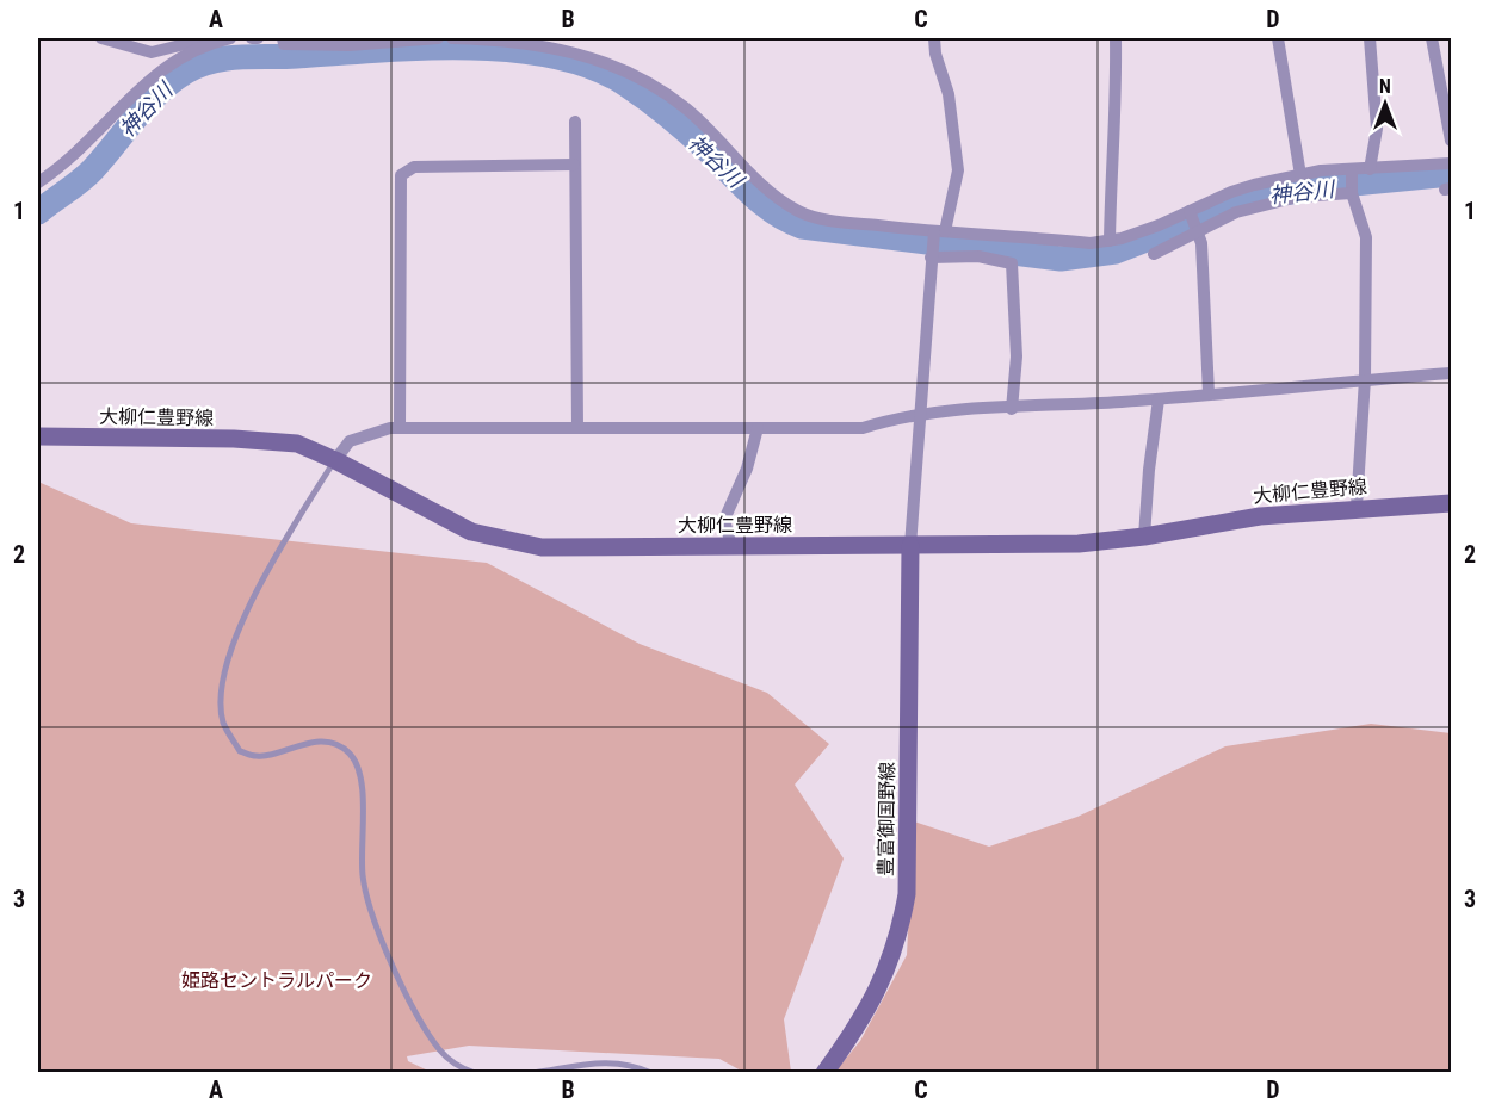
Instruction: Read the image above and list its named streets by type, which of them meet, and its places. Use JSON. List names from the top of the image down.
{
  "streets": {
    "main road": ["大柳仁豊野線", "豊富御国野線"]
  },
  "crossings": [
    ["大柳仁豊野線", "豊富御国野線"]
  ],
  "water": ["神谷川"],
  "parks": ["姫路セントラルパーク"],
  "north": "top",
  "grid": {
    "columns": [
      "A",
      "B",
      "C",
      "D"
    ],
    "rows": ["1", "2", "3"]
  }
}
